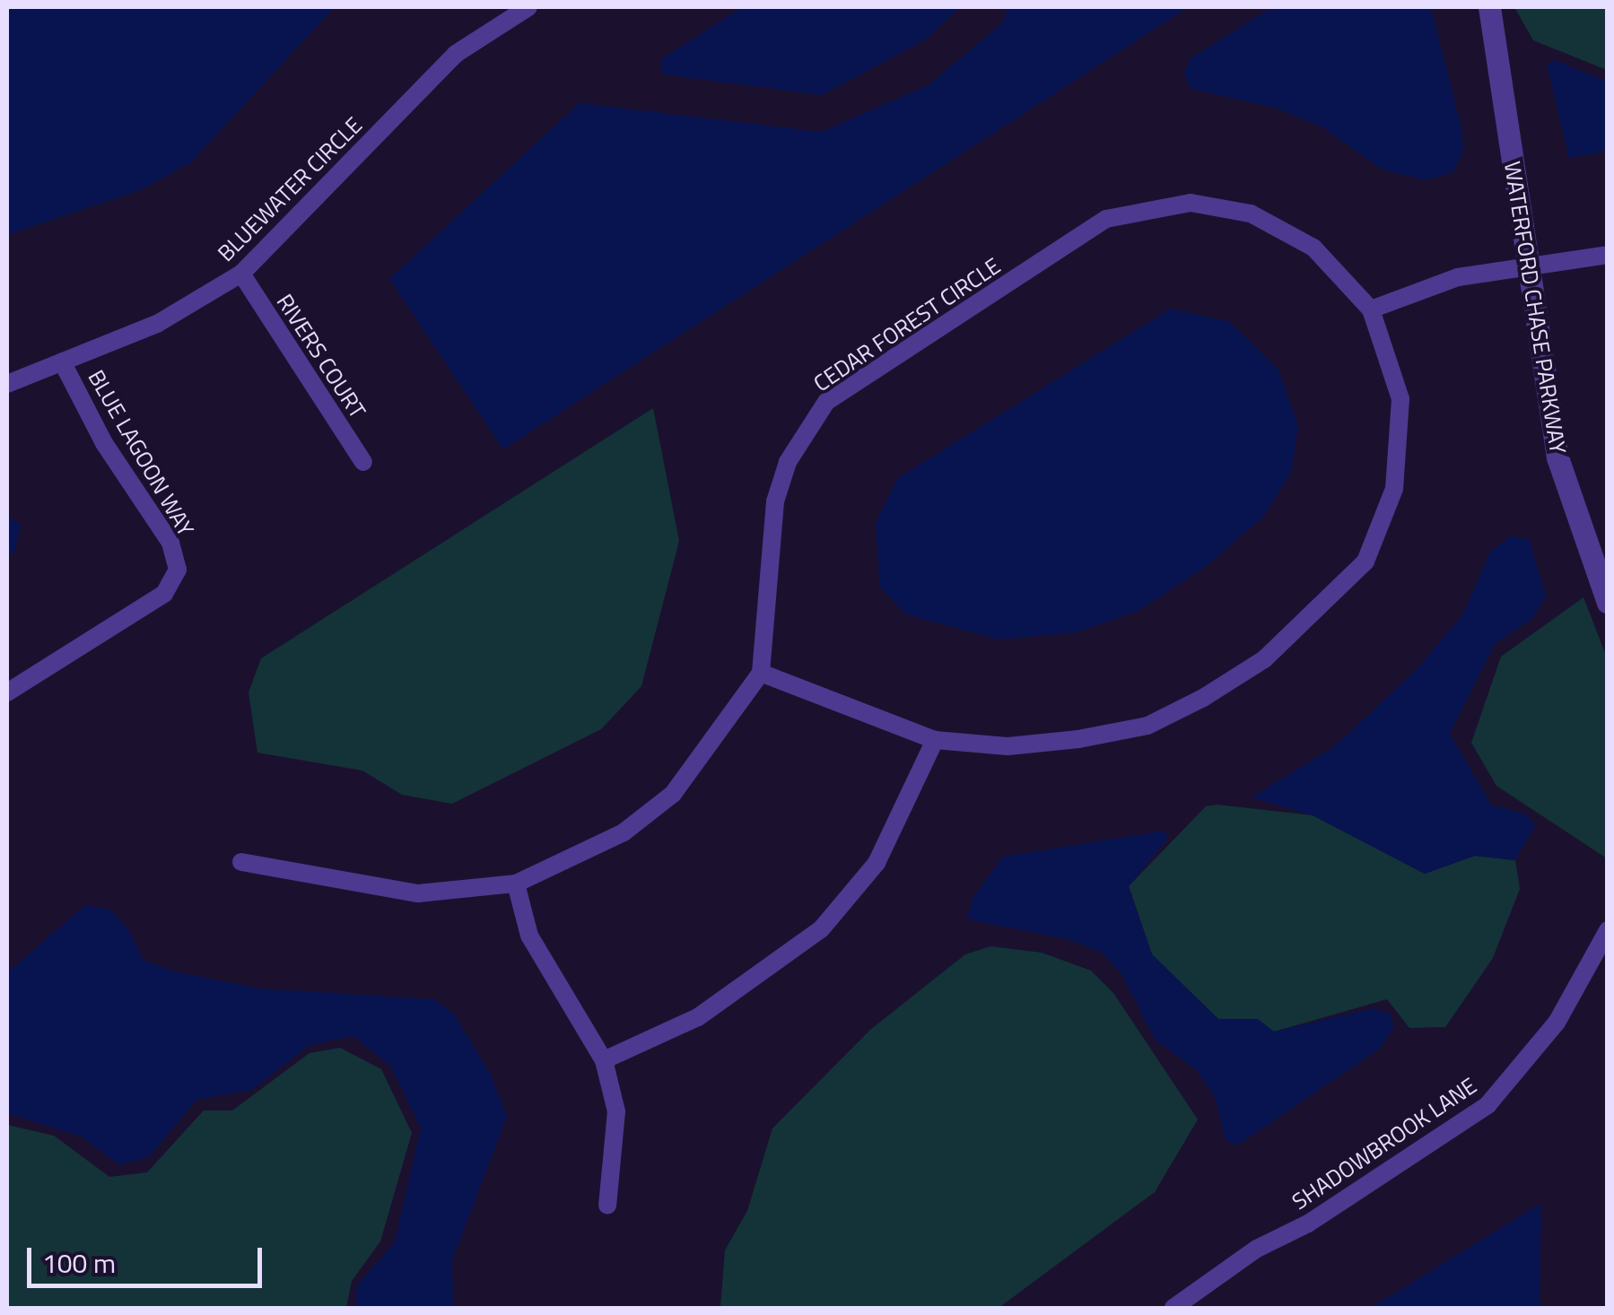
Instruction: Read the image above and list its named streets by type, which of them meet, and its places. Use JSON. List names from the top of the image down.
{
  "streets": {
    "street": [
      "BLUEWATER CIRCLE",
      "WATERFORD CHASE PARKWAY",
      "CEDAR FOREST CIRCLE",
      "RIVERS COURT",
      "BLUE LAGOON WAY",
      "SHADOWBROOK LANE"
    ]
  },
  "crossings": [
    ["BLUEWATER CIRCLE", "RIVERS COURT"],
    ["BLUEWATER CIRCLE", "BLUE LAGOON WAY"]
  ],
  "scale_bar": "100 m"
}
